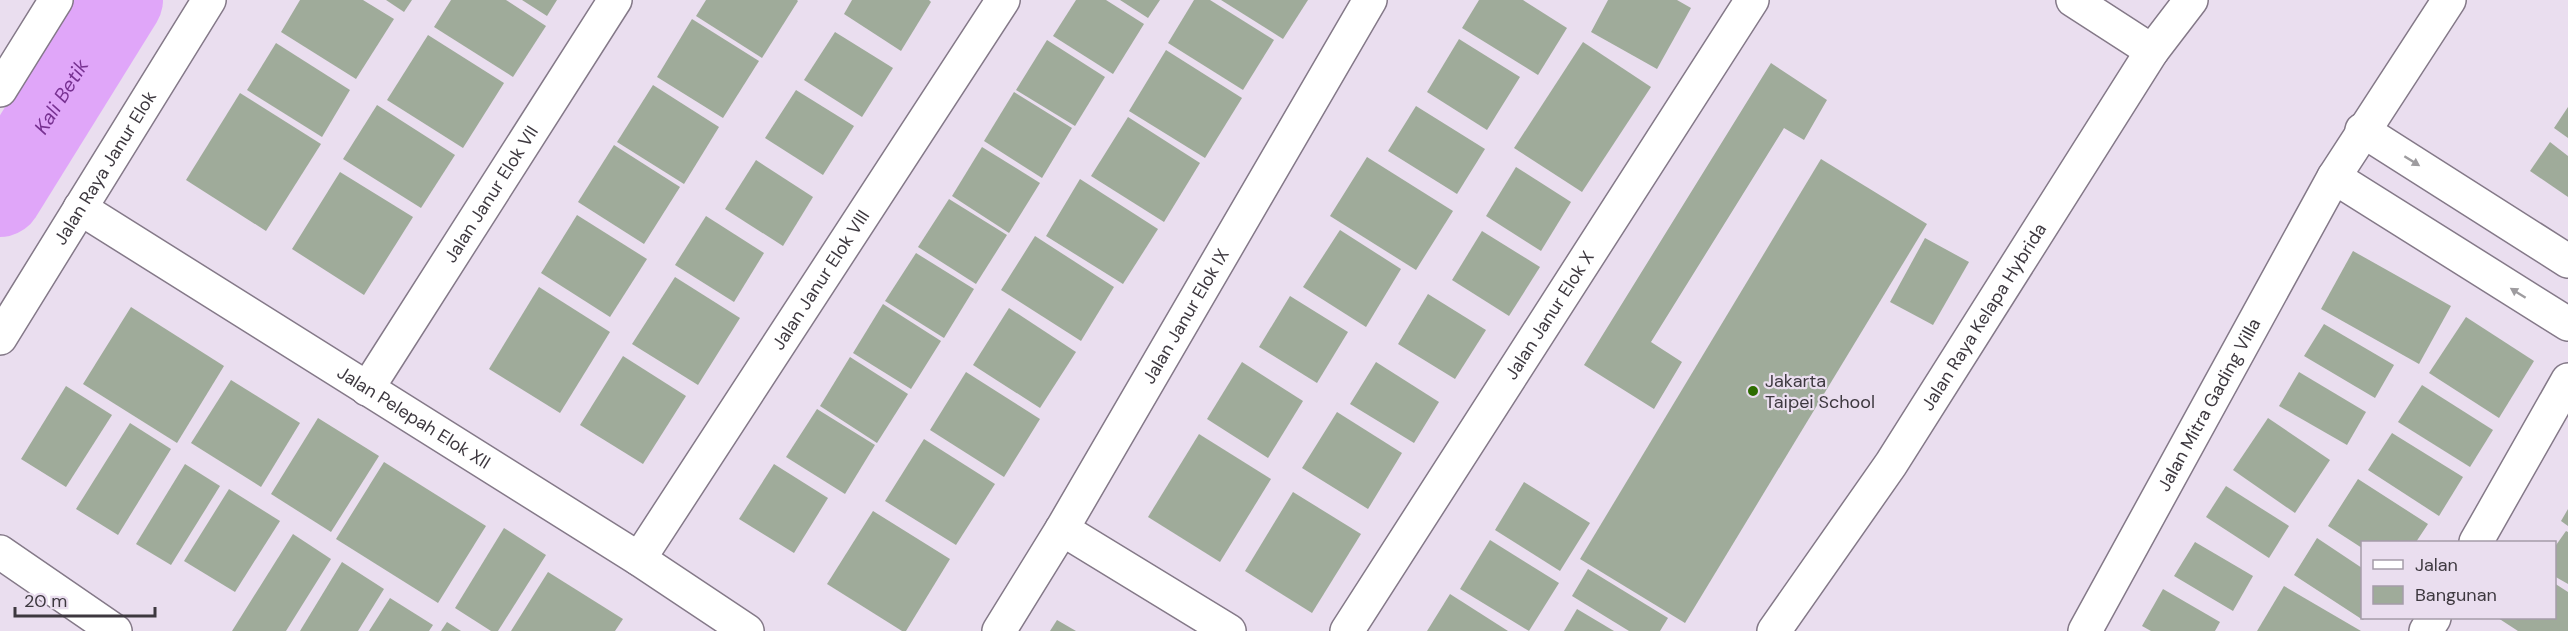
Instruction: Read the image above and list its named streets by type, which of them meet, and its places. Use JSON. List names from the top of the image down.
{
  "streets": {
    "street": [
      "Jalan Raya Janur Elok",
      "Jalan Janur Elok VII",
      "Jalan Janur Elok VIII",
      "Jalan Janur Elok IX",
      "Jalan Janur Elok X",
      "Jalan Raya Kelapa Hybrida",
      "Jalan Mitra Gading Villa",
      "Jalan Pelepah Elok XII"
    ]
  },
  "crossings": [
    ["Jalan Raya Janur Elok", "Jalan Pelepah Elok XII"],
    ["Jalan Janur Elok VII", "Jalan Pelepah Elok XII"],
    ["Jalan Janur Elok VIII", "Jalan Pelepah Elok XII"]
  ],
  "water": ["Kali Betik"],
  "places": ["Jakarta Taipei School"],
  "legend": ["Jalan", "Bangunan"],
  "scale_bar": "20 m"
}
